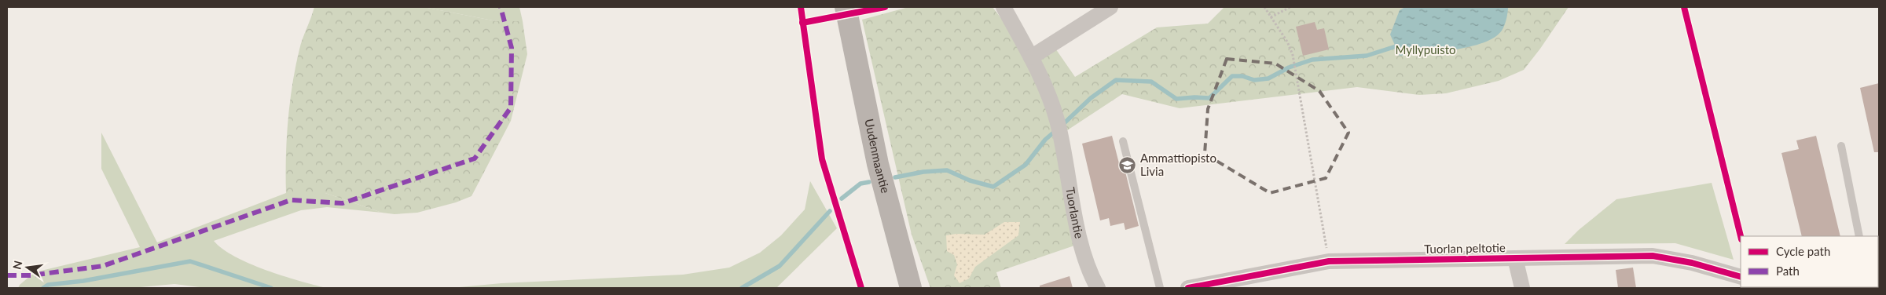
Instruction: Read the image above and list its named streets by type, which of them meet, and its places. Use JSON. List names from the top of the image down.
{
  "streets": {
    "main road": ["Uudenmaantie"],
    "street": ["Tuorlantie", "Tuorlan peltotie"]
  },
  "parks": ["Myllypuisto"],
  "places": {
    "school or university": ["Ammattiopisto Livia"]
  },
  "legend": ["Cycle path", "Path"],
  "north": "left"
}
